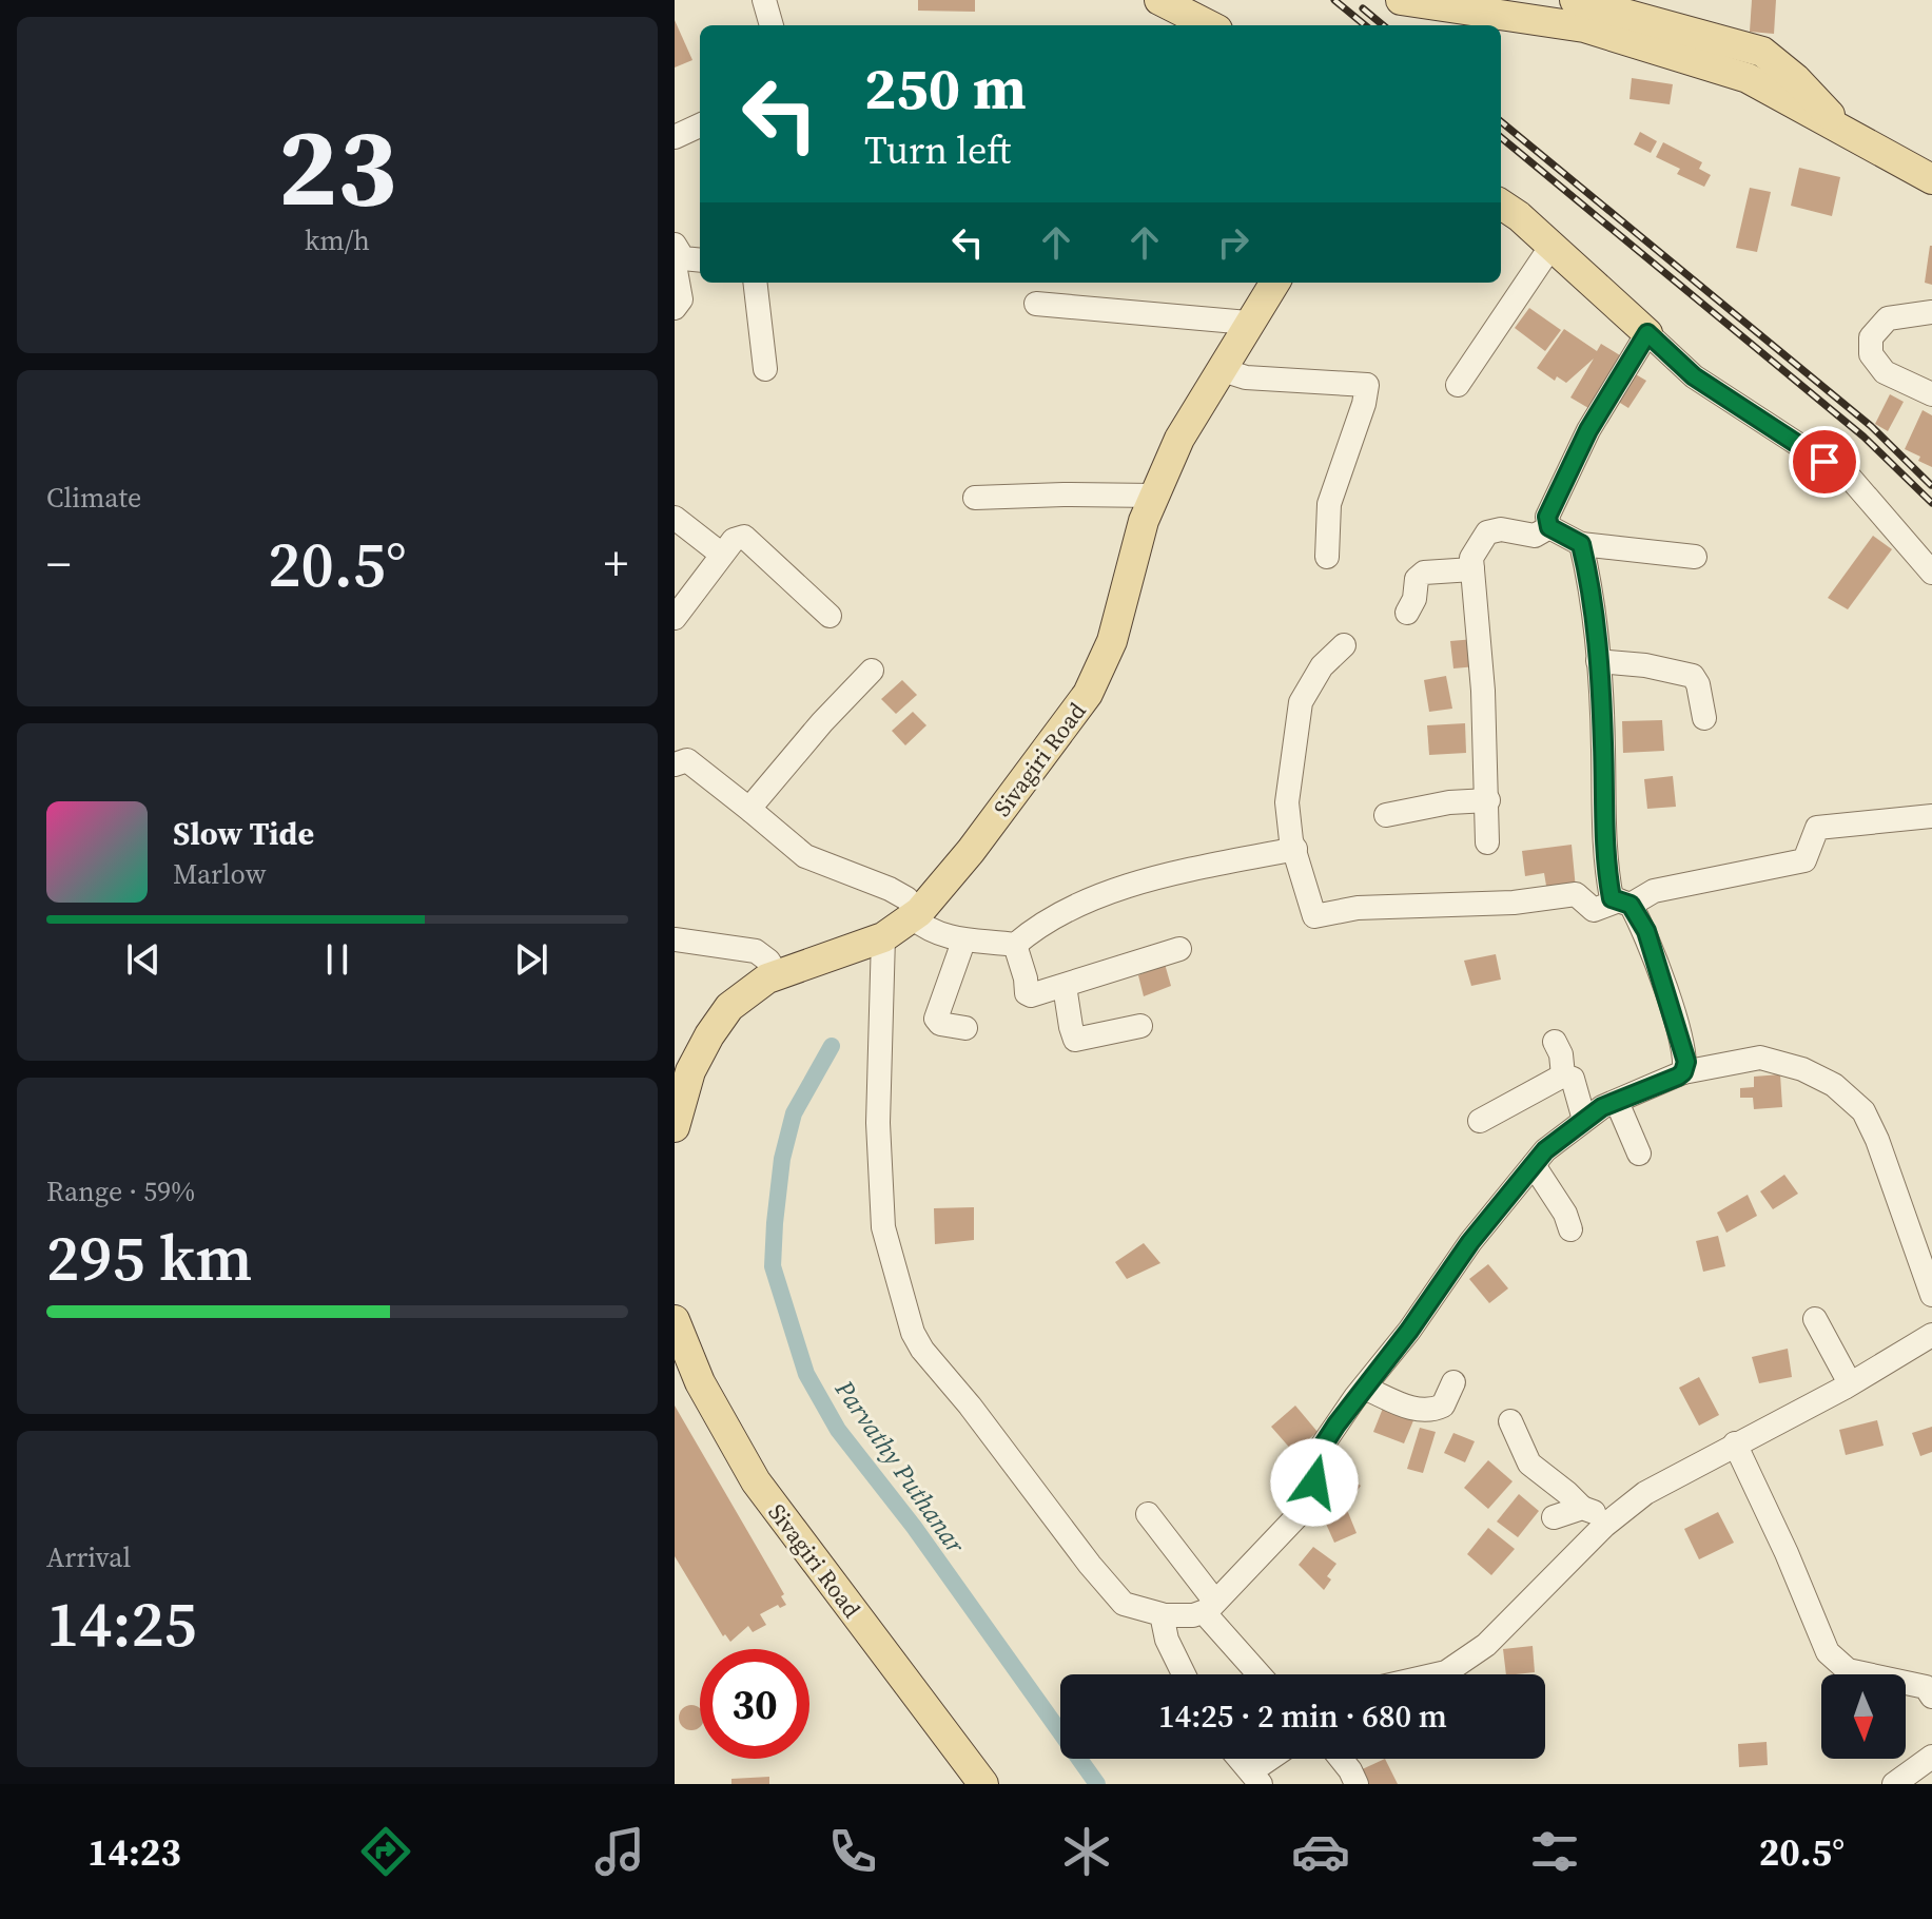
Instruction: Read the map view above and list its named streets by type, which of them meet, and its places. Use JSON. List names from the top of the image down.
{
  "streets": {
    "main road": ["Sivagiri Road"]
  },
  "water": ["Parvathy Puthanar"],
  "north": "bottom",
  "page": {
    "tile": [
      ["23", "km/h"],
      "Climate",
      ["Range · 59%", "295 km"],
      ["Arrival", "14:25"]
    ],
    "turn": ["250 m", "Turn left"],
    "heat": ["−", "20.5°", "+"],
    "song": ["Slow Tide", "Marlow"],
    "limit": "30",
    "trip": "14:25 · 2 min · 680 m",
    "tabs": ["14:23", "20.5°"]
  }
}
